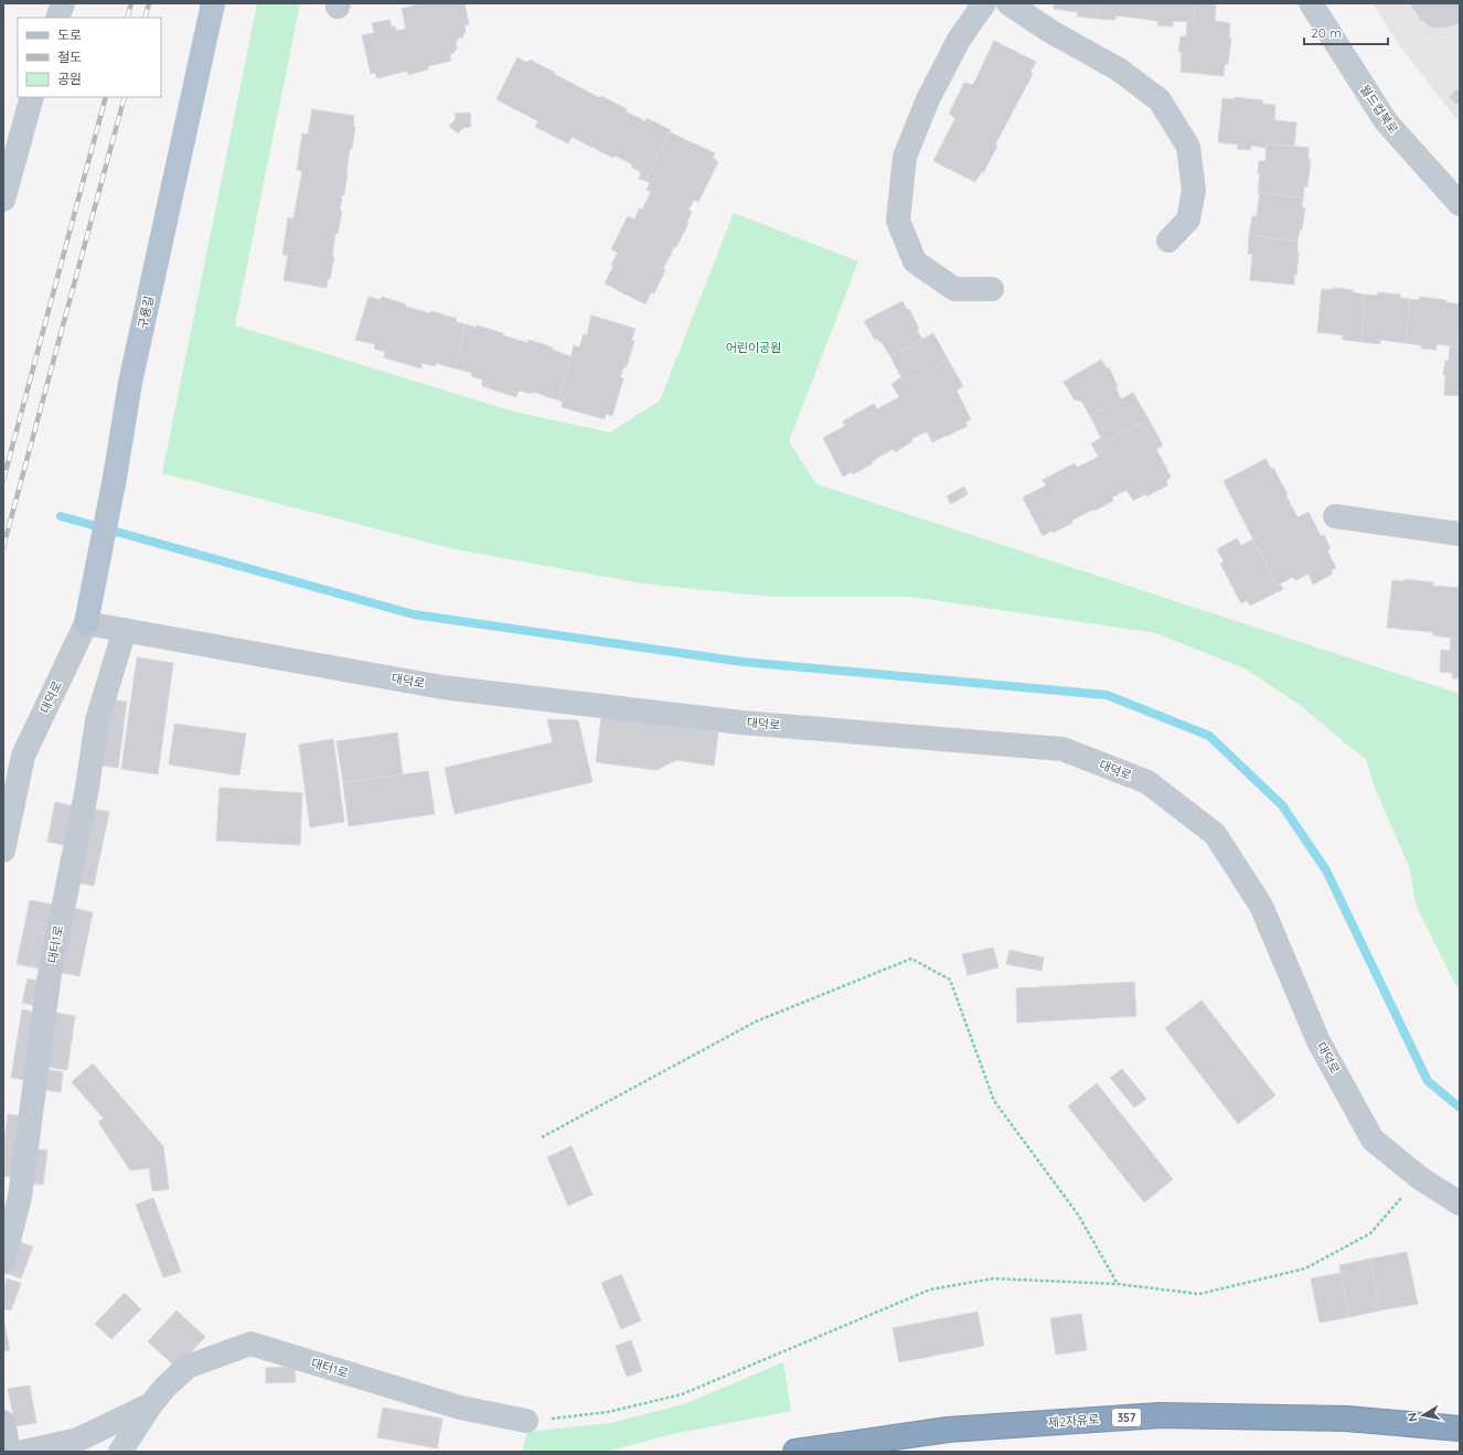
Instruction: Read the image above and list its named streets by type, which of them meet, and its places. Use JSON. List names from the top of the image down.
{
  "streets": {
    "highway": ["357", "제2자유로"],
    "main road": ["구룡길"],
    "street": ["월드컵북로", "대덕로", "대터1로"]
  },
  "crossings": [
    ["구룡길", "대덕로"],
    ["대덕로", "대터1로"]
  ],
  "parks": ["어린이공원"],
  "legend": ["도로", "철도", "공원"],
  "scale_bar": "20 m",
  "north": "left"
}
